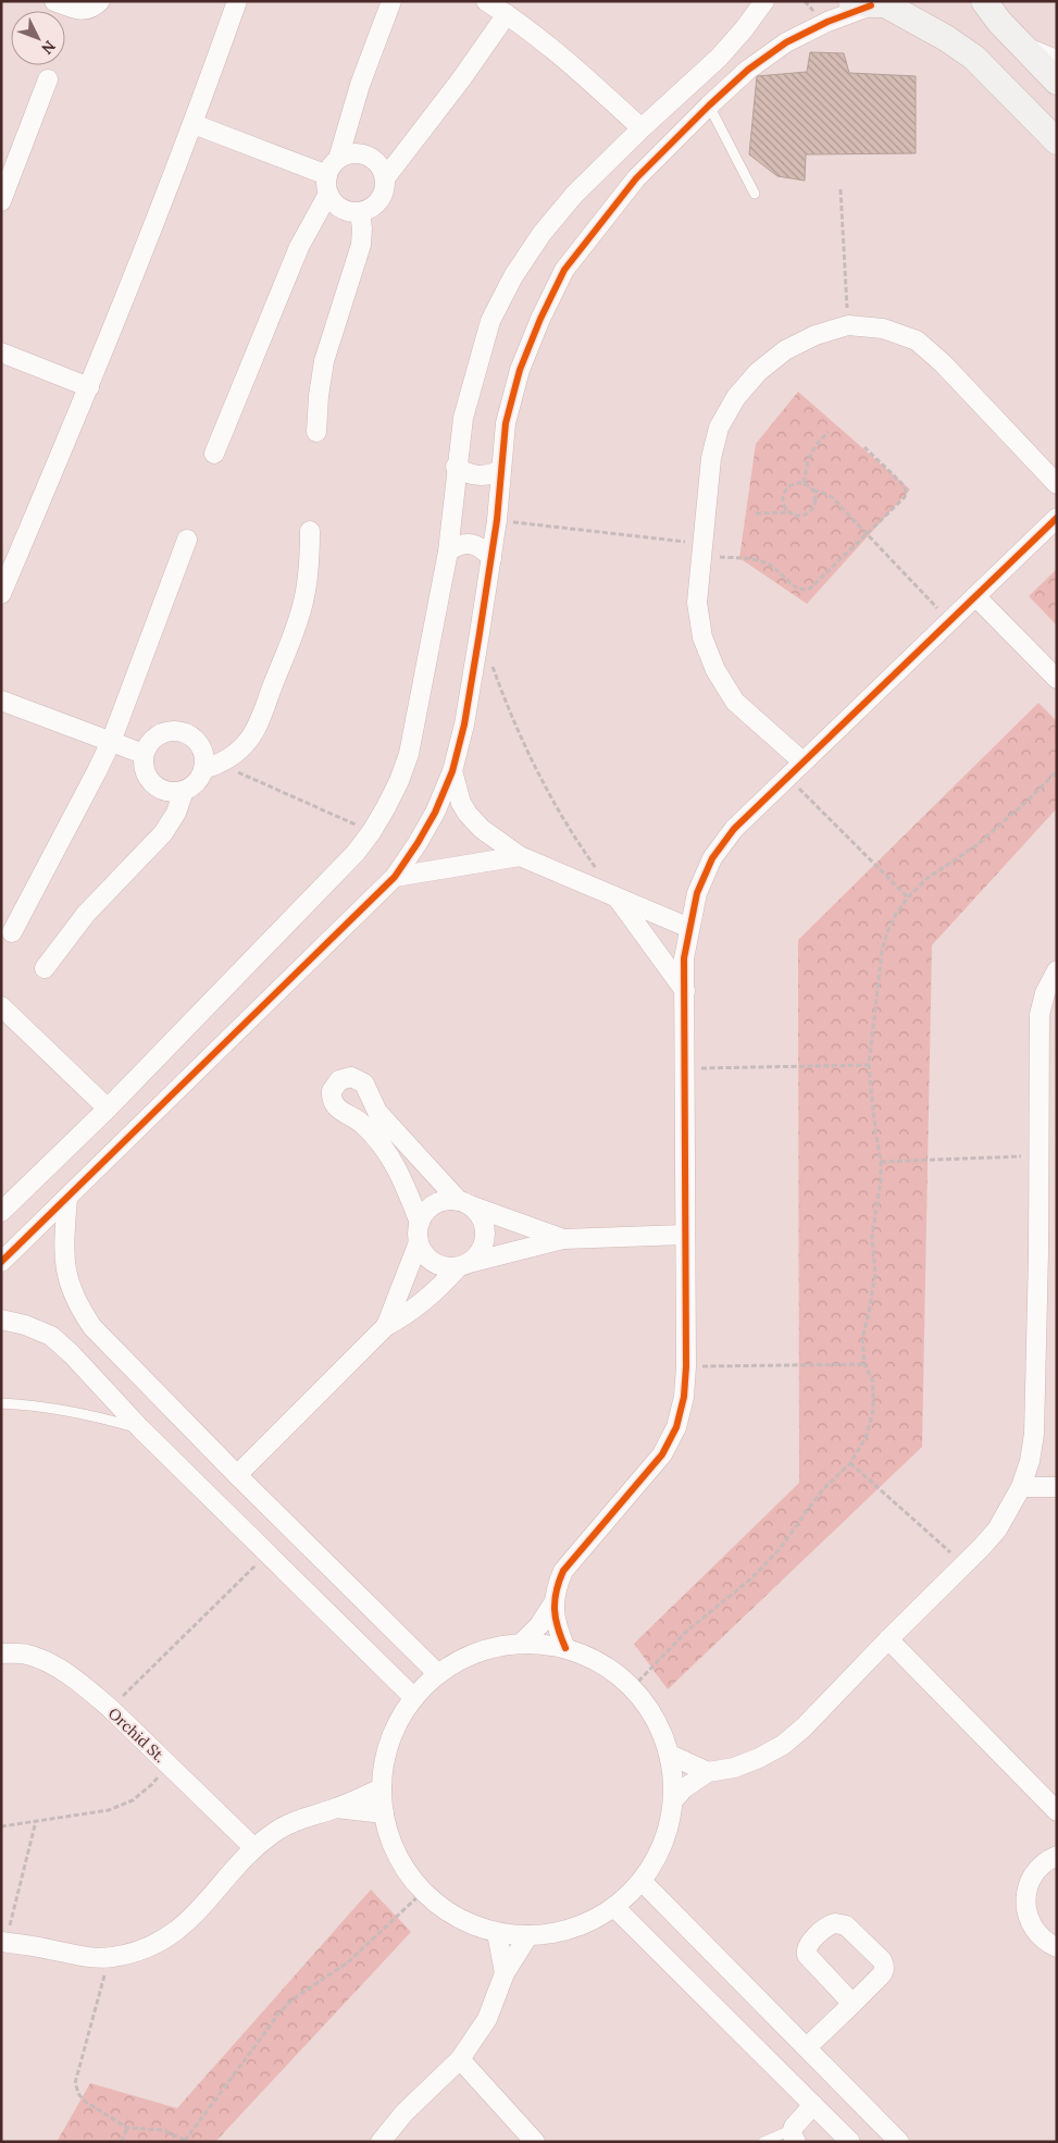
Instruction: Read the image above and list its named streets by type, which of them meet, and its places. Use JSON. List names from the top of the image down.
{
  "streets": {
    "street": ["Orchid St."]
  },
  "north": "bottom right"
}
